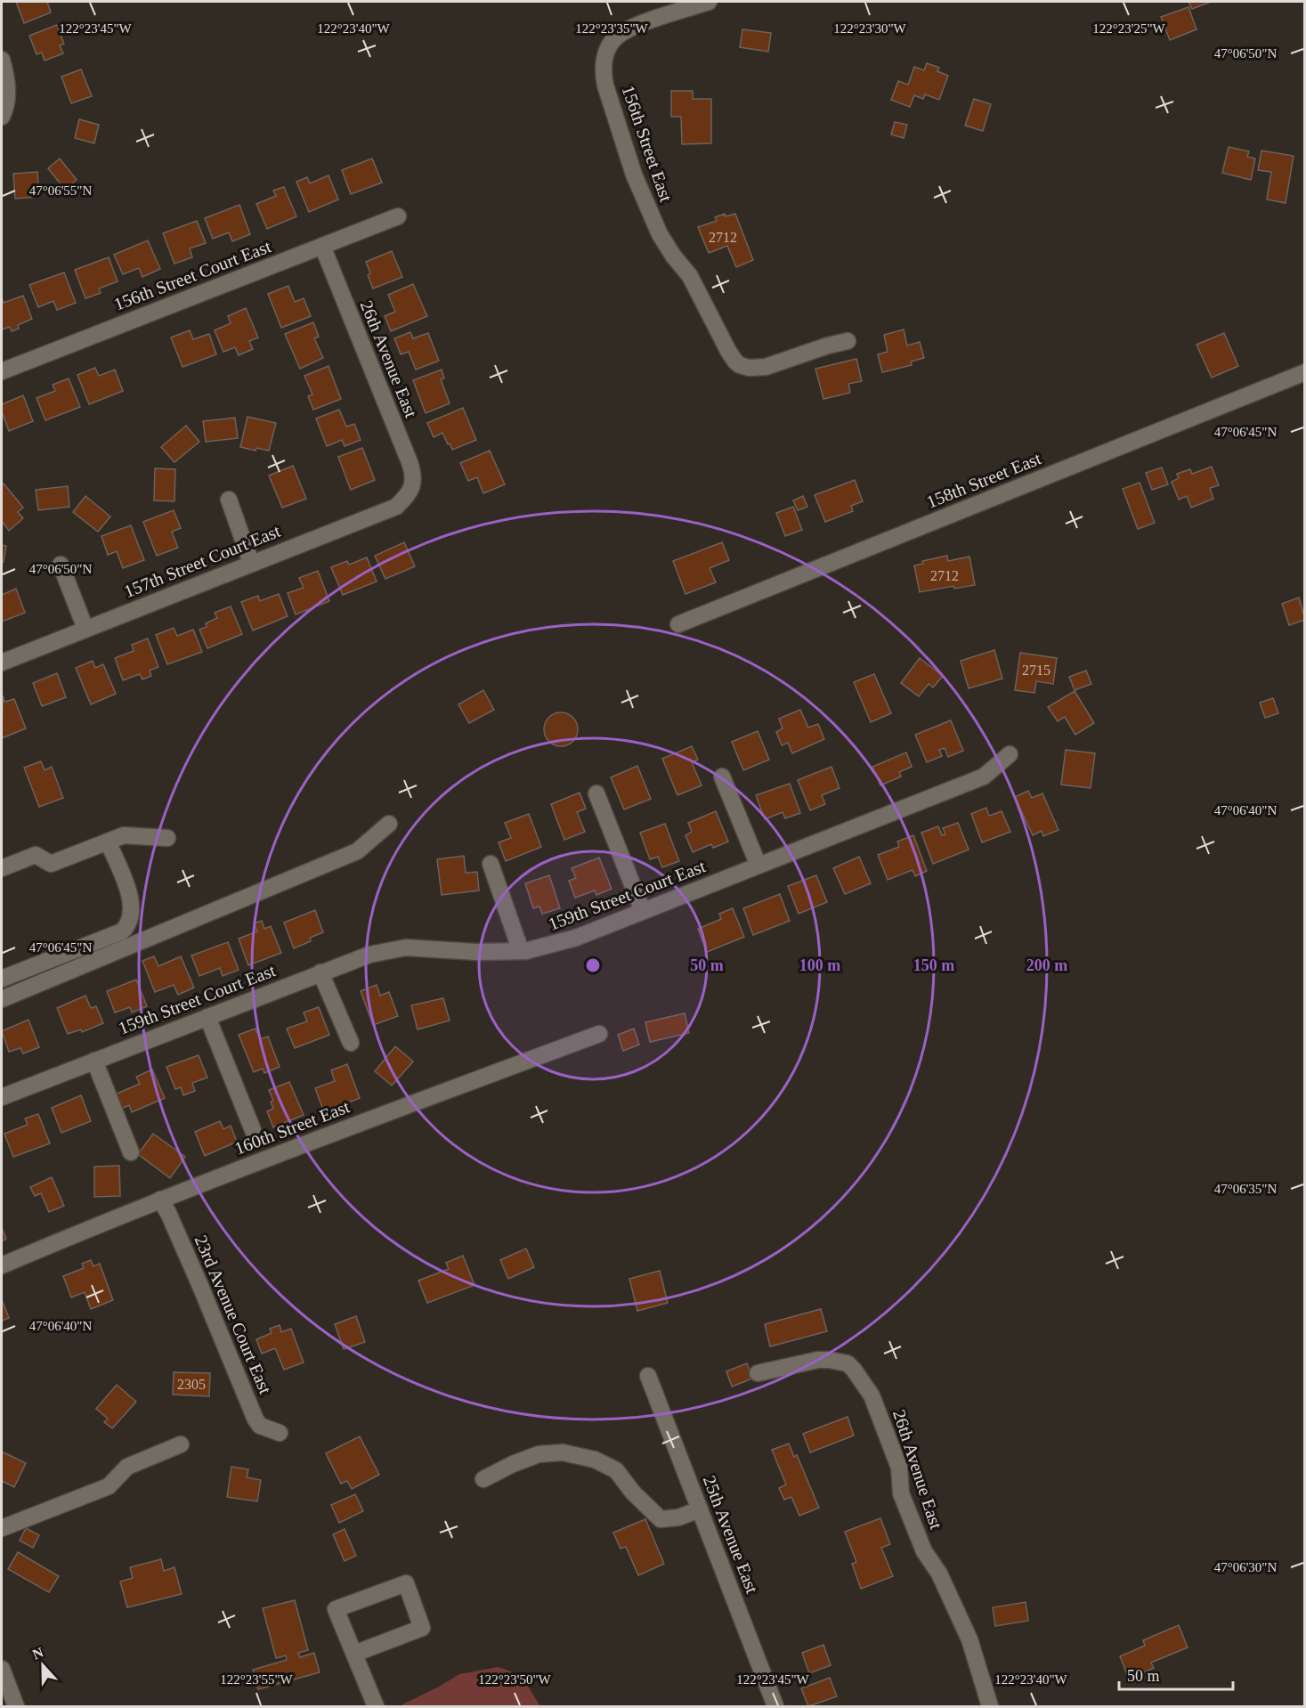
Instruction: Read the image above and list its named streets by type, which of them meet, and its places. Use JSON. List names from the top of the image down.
{
  "streets": {
    "street": [
      "156th Street East",
      "156th Street Court East",
      "26th Avenue East",
      "158th Street East",
      "157th Street Court East",
      "159th Street Court East",
      "160th Street East",
      "23rd Avenue Court East",
      "25th Avenue East"
    ]
  },
  "crossings": [
    ["156th Street Court East", "26th Avenue East"],
    ["26th Avenue East", "157th Street Court East"],
    ["160th Street East", "23rd Avenue Court East"]
  ],
  "house_numbers": [
    "2712",
    "2712",
    "2715",
    "2305"
  ],
  "scale_bar": "50 m",
  "north": "top",
  "coordinates": [
    "122°23'45\"W",
    "122°23'40\"W",
    "122°23'35\"W",
    "122°23'30\"W",
    "122°23'25\"W",
    "47°06'50\"N",
    "47°06'55\"N",
    "47°06'45\"N",
    "47°06'40\"N",
    "47°06'35\"N",
    "47°06'30\"N",
    "122°23'55\"W",
    "122°23'50\"W"
  ],
  "rings": [
    "50 m",
    "100 m",
    "150 m",
    "200 m"
  ]
}
